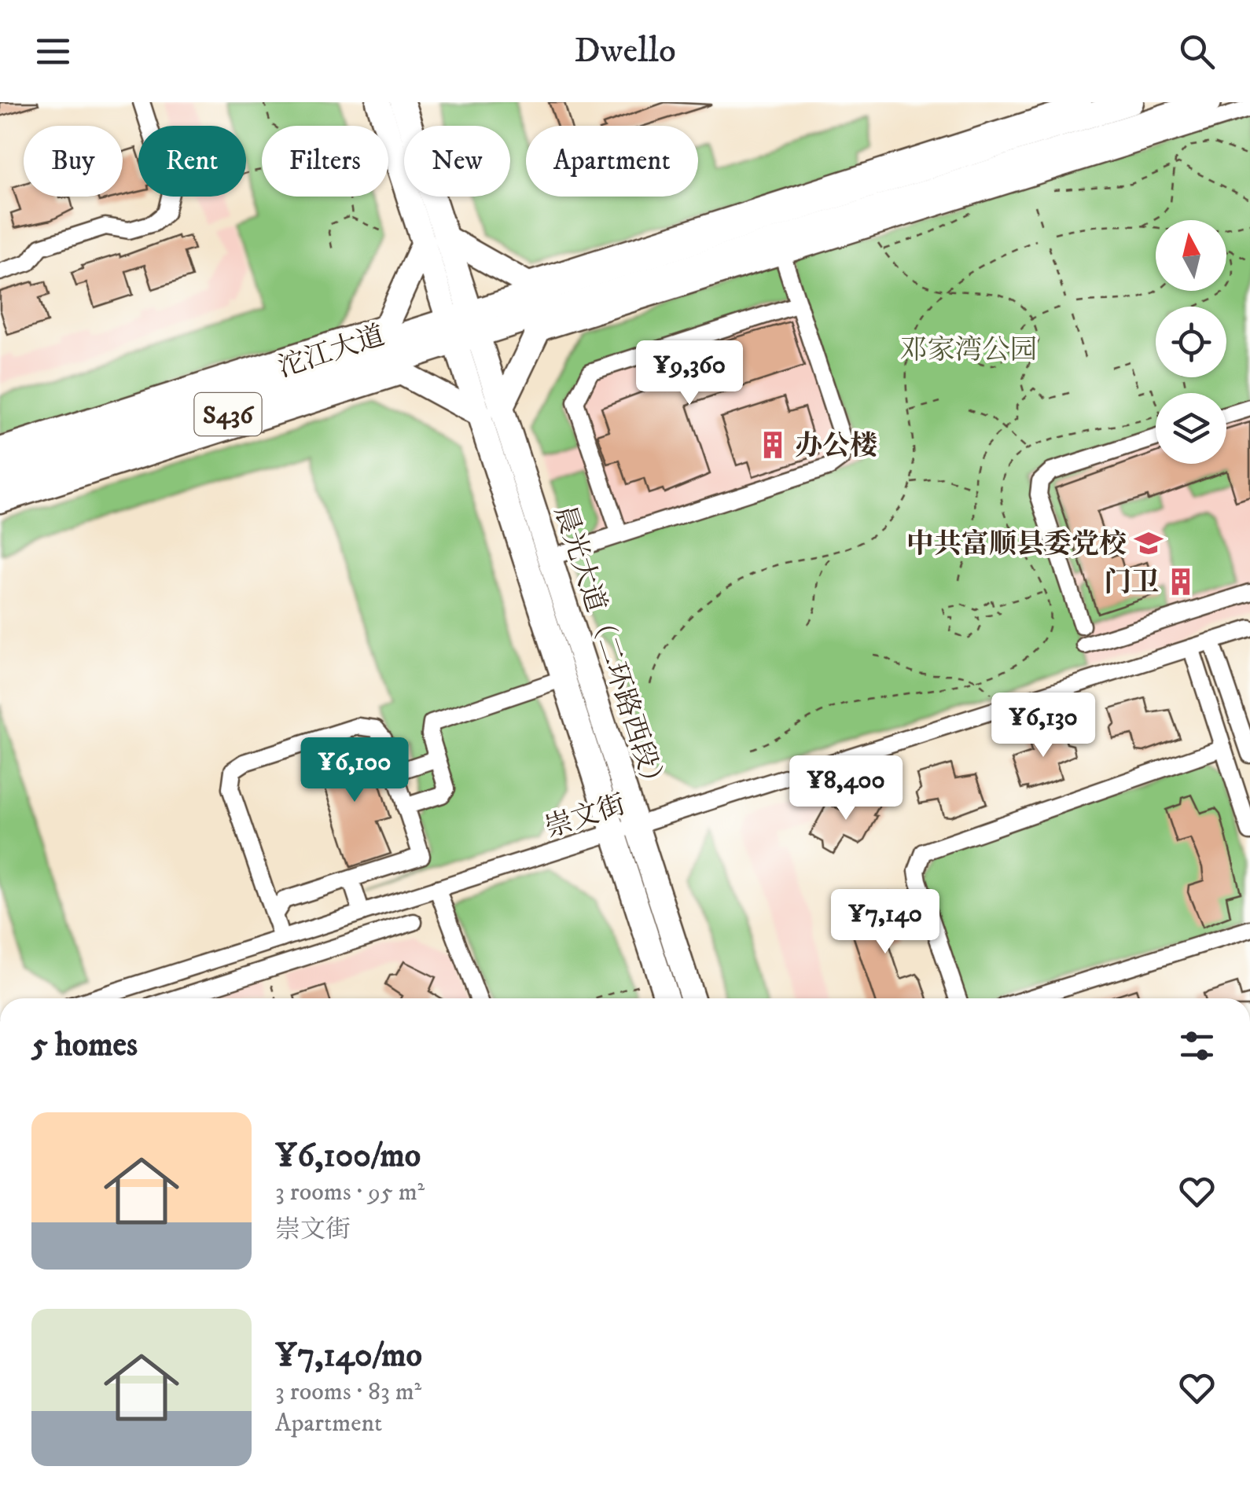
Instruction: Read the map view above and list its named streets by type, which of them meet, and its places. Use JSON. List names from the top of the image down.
{
  "streets": {
    "highway": ["沱江大道", "S436", "晨光大道（二环路西段）"],
    "street": ["崇文街"]
  },
  "crossings": [
    ["沱江大道", "S436"],
    ["沱江大道", "晨光大道（二环路西段）"],
    ["S436", "晨光大道（二环路西段）"],
    ["晨光大道（二环路西段）", "崇文街"]
  ],
  "parks": ["邓家湾公园"],
  "places": {
    "building": ["办公楼", "门卫"],
    "school or university": ["中共富顺县委党校"]
  },
  "north": "top",
  "page": {
    "header": "Dwello",
    "chip": [
      "Buy",
      "Rent",
      "Filters",
      "New",
      "Apartment"
    ],
    "price": [
      "¥9,360",
      "¥6,130",
      "¥6,100",
      "¥8,400",
      "¥7,140"
    ],
    "heading": "5 homes",
    "list": [
      {
        "name": "¥6,100/mo",
        "note": "3 rooms · 95 m² · 崇文街"
      },
      {
        "name": "¥7,140/mo",
        "note": "3 rooms · 83 m² · Apartment"
      }
    ]
  }
}
